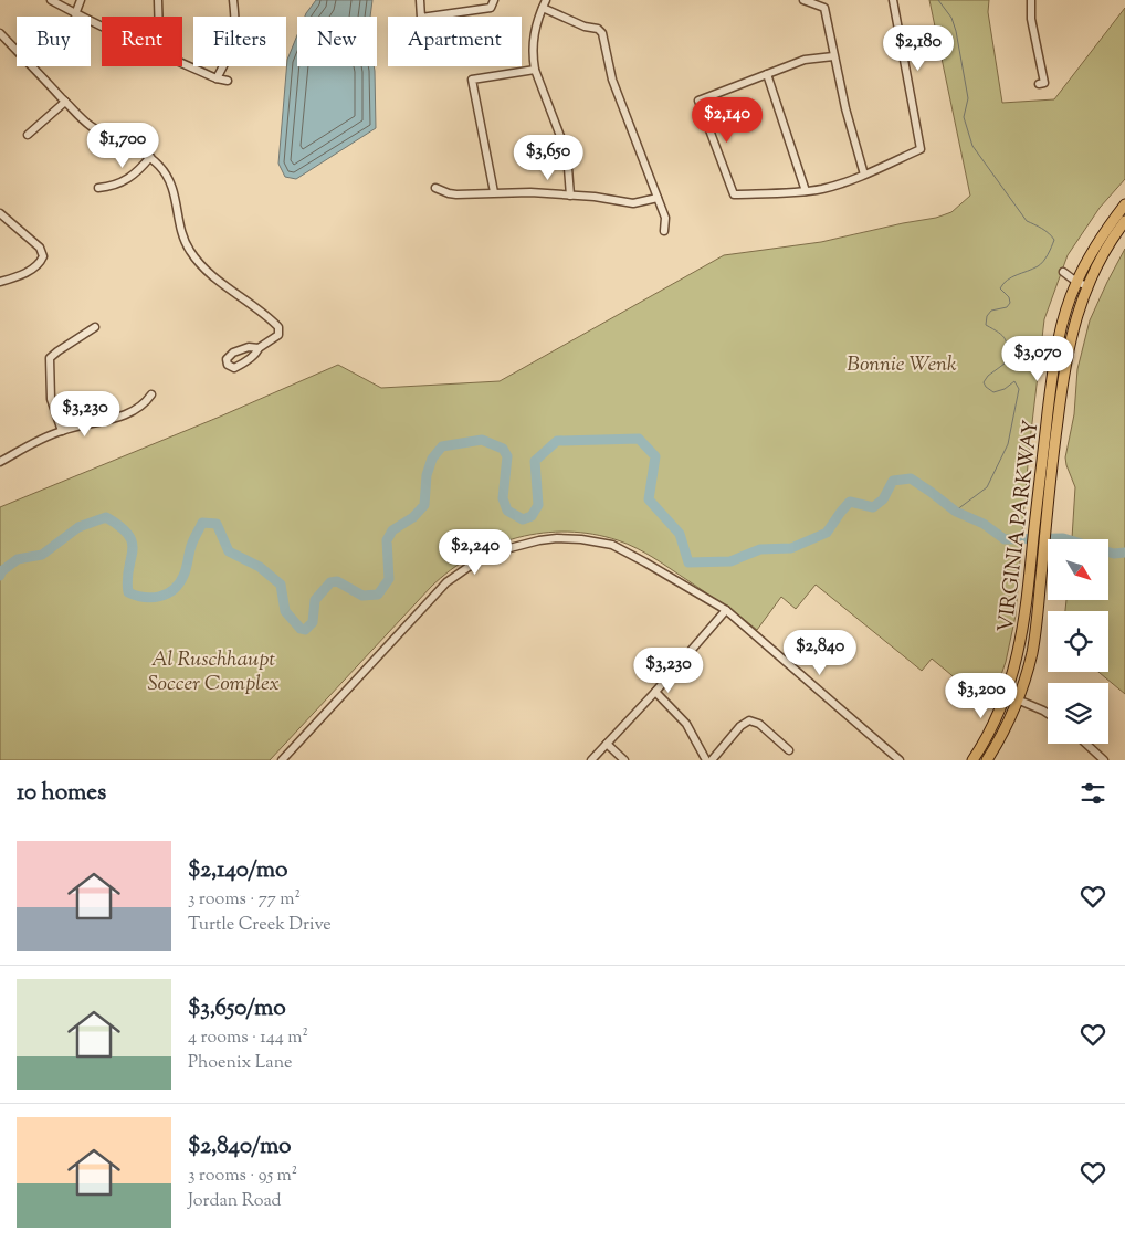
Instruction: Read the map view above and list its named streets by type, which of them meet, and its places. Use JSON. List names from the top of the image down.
{
  "streets": {
    "main road": ["VIRGINIA PARKWAY"]
  },
  "parks": ["Bonnie Wenk", "Al Ruschhaupt Soccer Complex"],
  "north": "bottom right",
  "page": {
    "chip": [
      "Buy",
      "Rent",
      "Filters",
      "New",
      "Apartment"
    ],
    "price": [
      "$2,180",
      "$2,140",
      "$1,700",
      "$3,650",
      "$3,070",
      "$3,230",
      "$2,240",
      "$2,840",
      "$3,230",
      "$3,200"
    ],
    "heading": "10 homes",
    "list": [
      {
        "name": "$2,140/mo",
        "note": "3 rooms · 77 m² · Turtle Creek Drive"
      },
      {
        "name": "$3,650/mo",
        "note": "4 rooms · 144 m² · Phoenix Lane"
      },
      {
        "name": "$2,840/mo",
        "note": "3 rooms · 95 m² · Jordan Road"
      }
    ]
  }
}
